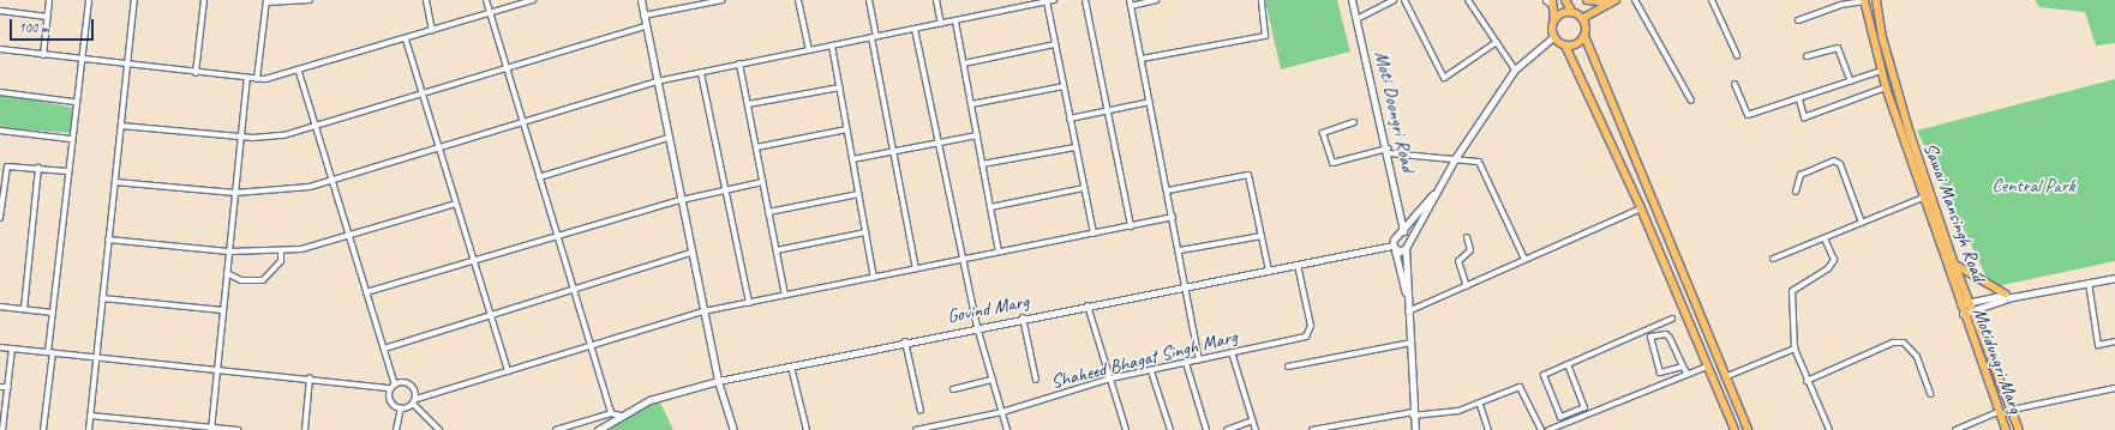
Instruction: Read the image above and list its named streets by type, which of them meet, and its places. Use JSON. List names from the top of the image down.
{
  "streets": {
    "main road": ["Sawai Mansingh Road", "Motidungri Marg"],
    "street": ["Moti Doongri Road", "Govind Marg", "Shaheed Bhagat Singh Marg"]
  },
  "crossings": [
    ["Govind Marg", "Shaheed Bhagat Singh Marg"]
  ],
  "parks": ["Central Park"],
  "scale_bar": "100 m"
}
